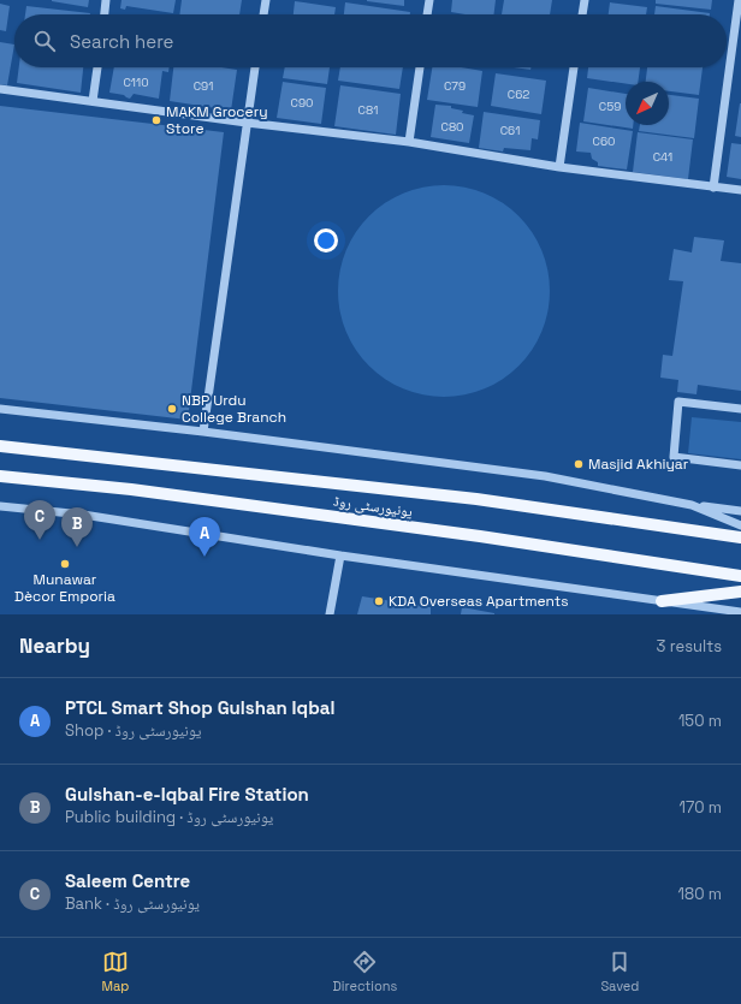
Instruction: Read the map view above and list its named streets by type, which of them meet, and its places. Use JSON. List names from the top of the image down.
{
  "streets": {
    "main road": ["یونیورسٹی روڈ"]
  },
  "places": [
    "MAKM Grocery Store",
    "NBP Urdu College Branch",
    "Masjid Akhiyar",
    "Munawar Dècor Emporia",
    "KDA Overseas Apartments"
  ],
  "house_numbers": [
    "C110",
    "C91",
    "C79",
    "C62",
    "C90",
    "C59",
    "C81",
    "C80",
    "C61",
    "C60",
    "C41"
  ],
  "north": "bottom left",
  "page": {
    "search": "Search here",
    "pins": ["C", "B", "A"],
    "heading": ["Nearby", "3 results"],
    "list": [
      {
        "mark": "A",
        "name": "PTCL Smart Shop Gulshan Iqbal",
        "note": "Shop · یونیورسٹی روڈ",
        "value": "150 m"
      },
      {
        "mark": "B",
        "name": "Gulshan-e-Iqbal Fire Station",
        "note": "Public building · یونیورسٹی روڈ",
        "value": "170 m"
      },
      {
        "mark": "C",
        "name": "Saleem Centre",
        "note": "Bank · یونیورسٹی روڈ",
        "value": "180 m"
      }
    ],
    "nav": ["Map", "Directions", "Saved"]
  }
}
